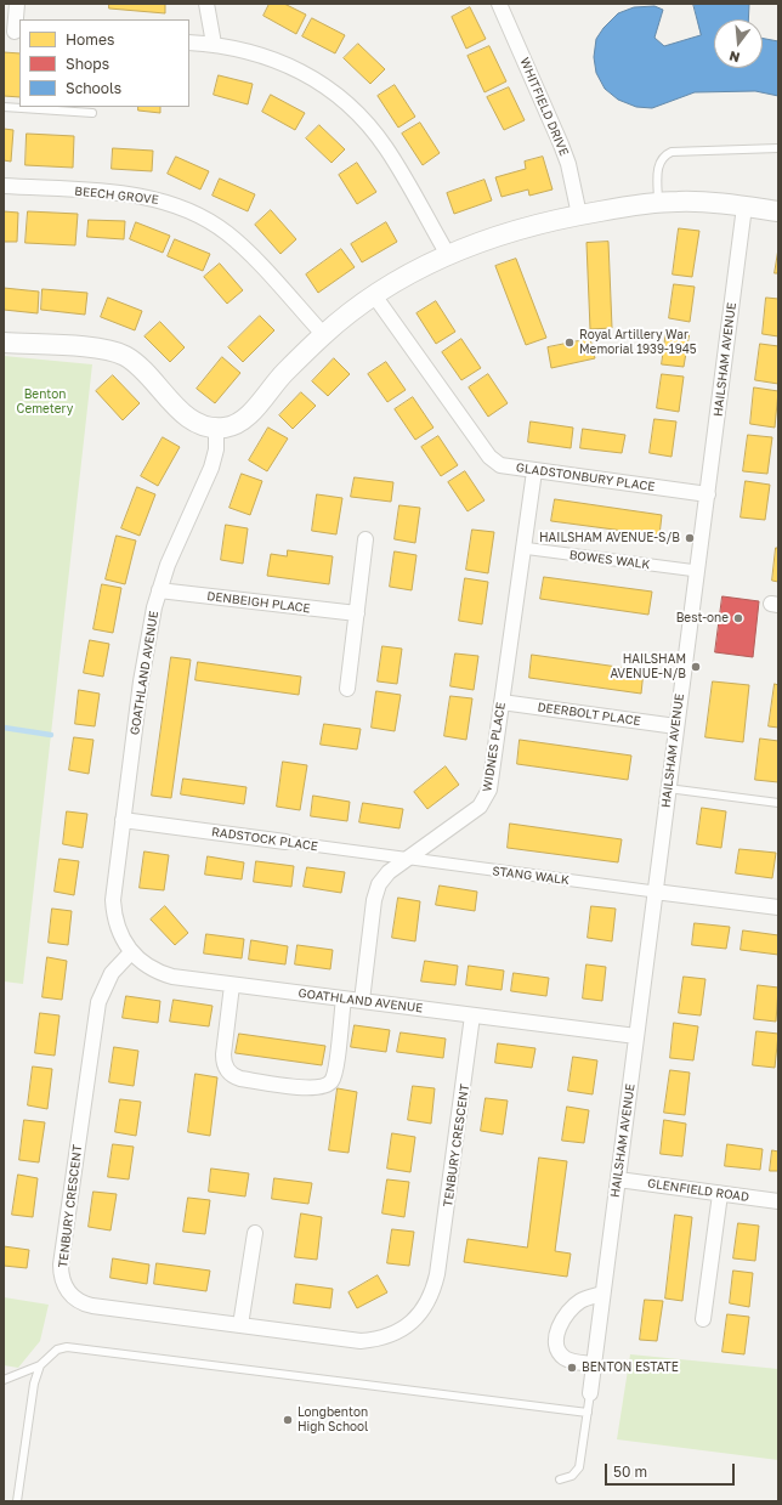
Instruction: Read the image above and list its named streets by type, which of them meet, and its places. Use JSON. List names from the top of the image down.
{
  "streets": {
    "street": [
      "WHITFIELD DRIVE",
      "BEECH GROVE",
      "HAILSHAM AVENUE",
      "GLADSTONBURY PLACE",
      "BOWES WALK",
      "DENBEIGH PLACE",
      "GOATHLAND AVENUE",
      "DEERBOLT PLACE",
      "WIDNES PLACE",
      "RADSTOCK PLACE",
      "STANG WALK",
      "TENBURY CRESCENT",
      "GLENFIELD ROAD"
    ]
  },
  "crossings": [
    ["HAILSHAM AVENUE", "GLADSTONBURY PLACE"],
    ["HAILSHAM AVENUE", "BOWES WALK"],
    ["HAILSHAM AVENUE", "GOATHLAND AVENUE"],
    ["HAILSHAM AVENUE", "DEERBOLT PLACE"],
    ["HAILSHAM AVENUE", "STANG WALK"],
    ["HAILSHAM AVENUE", "GLENFIELD ROAD"],
    ["GLADSTONBURY PLACE", "WIDNES PLACE"],
    ["BOWES WALK", "WIDNES PLACE"],
    ["DENBEIGH PLACE", "GOATHLAND AVENUE"],
    ["GOATHLAND AVENUE", "WIDNES PLACE"],
    ["GOATHLAND AVENUE", "RADSTOCK PLACE"],
    ["GOATHLAND AVENUE", "TENBURY CRESCENT"],
    ["DEERBOLT PLACE", "WIDNES PLACE"],
    ["WIDNES PLACE", "RADSTOCK PLACE"],
    ["WIDNES PLACE", "STANG WALK"],
    ["RADSTOCK PLACE", "STANG WALK"]
  ],
  "parks": ["Benton Cemetery"],
  "places": [
    "Royal Artillery War Memorial 1939-1945",
    "HAILSHAM AVENUE-S/B",
    "Best-one",
    "HAILSHAM AVENUE-N/B",
    "BENTON ESTATE",
    "Longbenton High School"
  ],
  "legend": ["Homes", "Shops", "Schools"],
  "scale_bar": "50 m",
  "north": "bottom"
}
